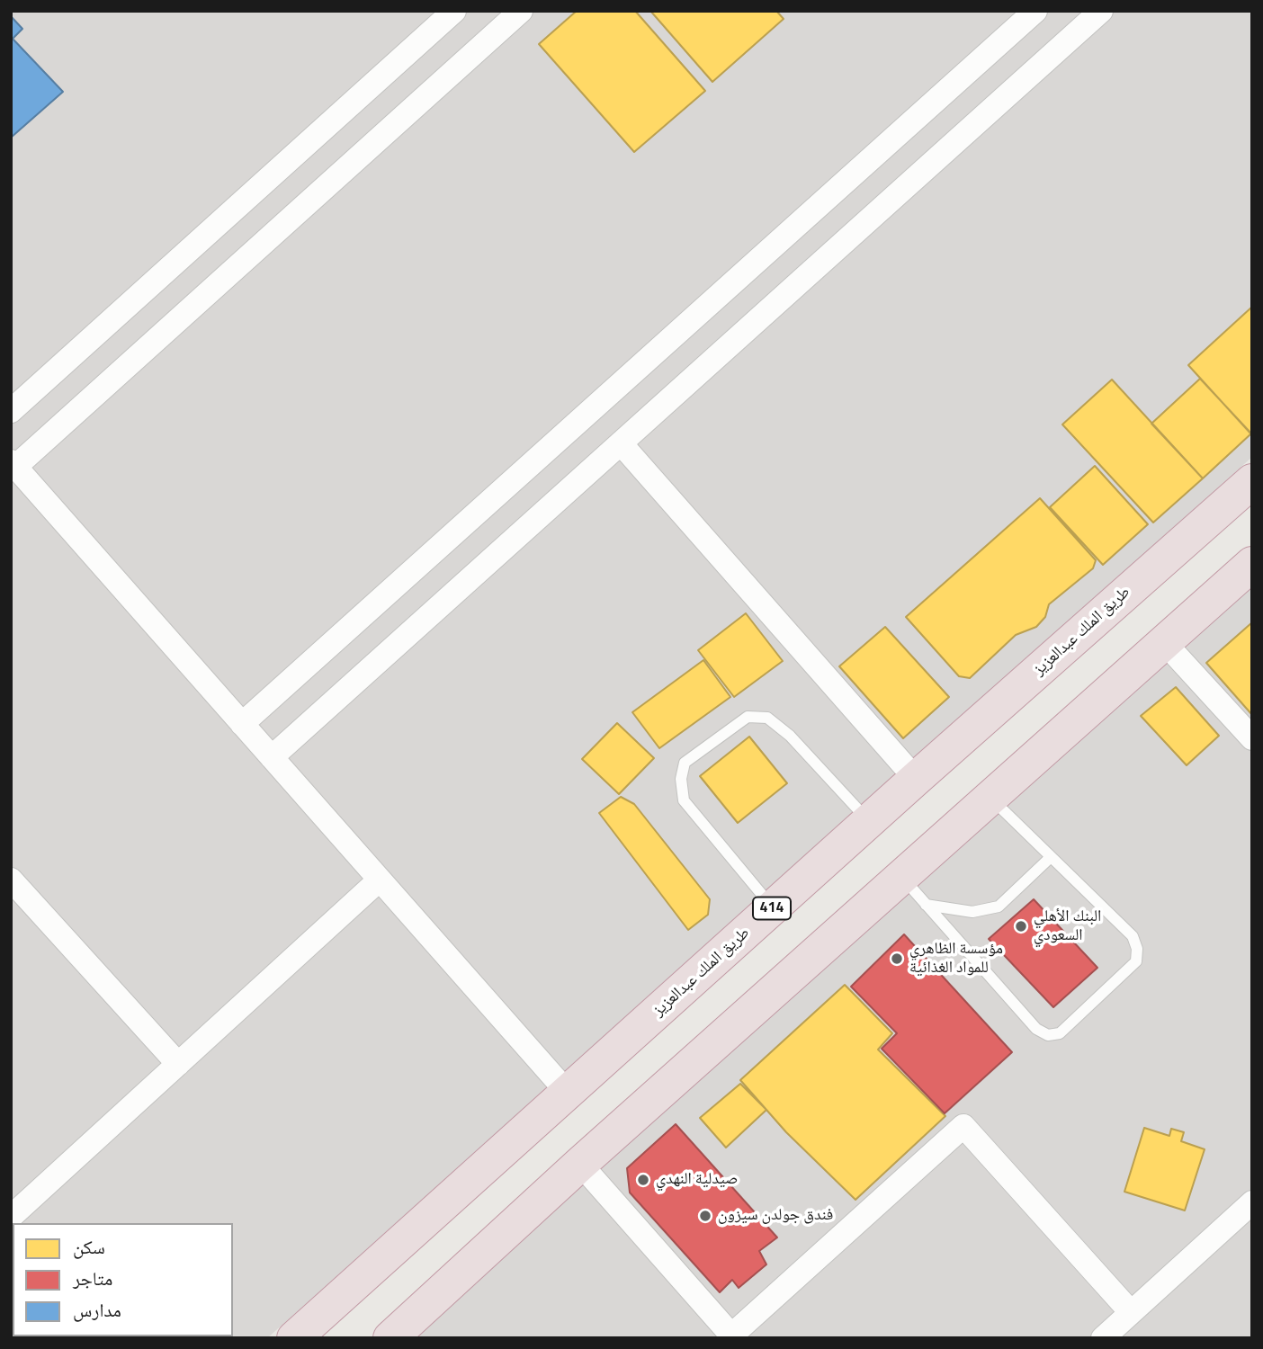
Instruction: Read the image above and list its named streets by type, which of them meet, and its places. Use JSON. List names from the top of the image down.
{
  "streets": {
    "highway": ["طريق الملك عبدالعزيز", "414"]
  },
  "places": [
    "البنك الأهلي السعودي",
    "مؤسسة الظاهري للمواد الغذائية",
    "صيدلية النهدي",
    "فندق جولدن سيزون"
  ],
  "legend": ["سكن", "متاجر", "مدارس"]
}
